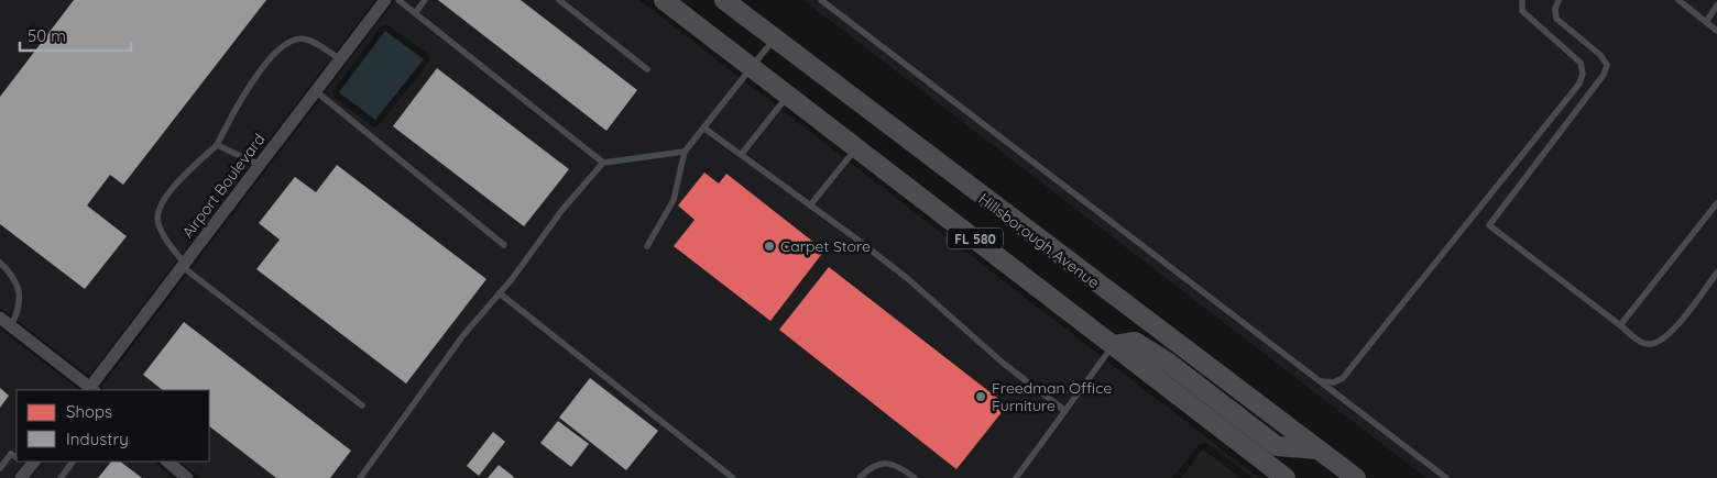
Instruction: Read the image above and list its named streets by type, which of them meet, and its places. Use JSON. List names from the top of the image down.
{
  "streets": {
    "main road": ["FL 580", "Hillsborough Avenue"],
    "street": ["Airport Boulevard"]
  },
  "places": ["Carpet Store", "Freedman Office Furniture"],
  "legend": ["Shops", "Industry"],
  "scale_bar": "50 m"
}
